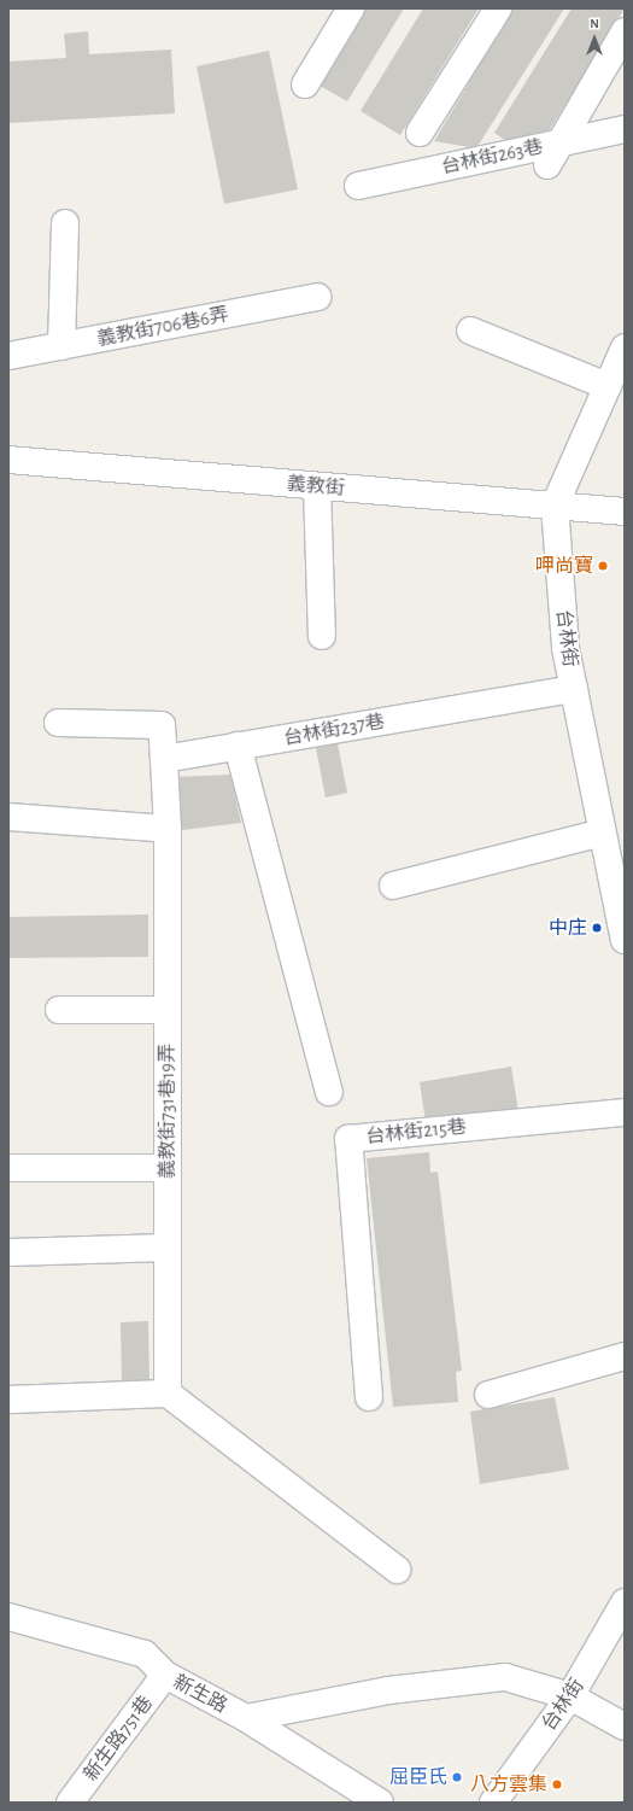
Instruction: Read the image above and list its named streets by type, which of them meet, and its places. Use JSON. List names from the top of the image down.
{
  "streets": {
    "street": [
      "台林街263巷",
      "義教街706巷6弄",
      "義教街",
      "台林街",
      "台林街237巷",
      "義教街731巷19弄",
      "台林街215巷",
      "新生路",
      "新生路751巷"
    ]
  },
  "crossings": [
    ["義教街", "台林街"],
    ["台林街", "台林街237巷"],
    ["新生路", "新生路751巷"]
  ],
  "places": [
    "呷尚寶",
    "中庄",
    "屈臣氏",
    "八方雲集"
  ],
  "north": "top"
}
